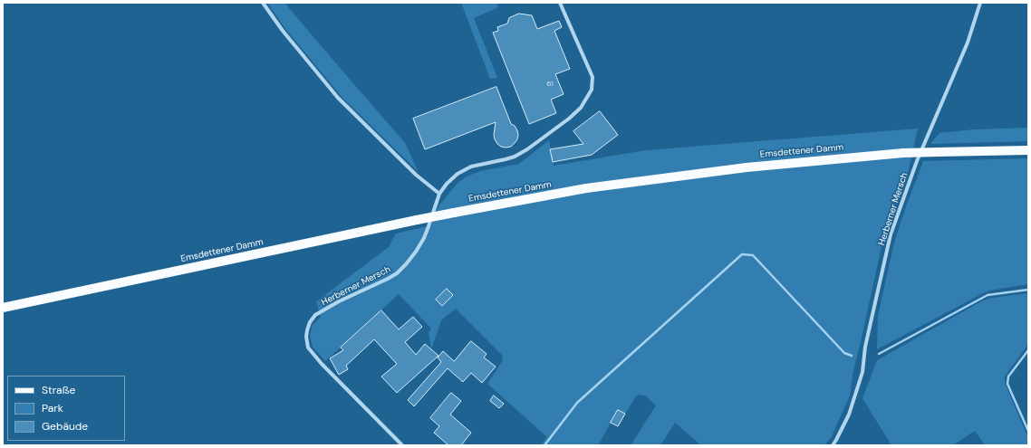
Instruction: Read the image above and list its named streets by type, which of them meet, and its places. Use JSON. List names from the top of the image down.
{
  "streets": {
    "main road": ["Emsdettener Damm"],
    "street": ["Herberner Mersch"]
  },
  "house_numbers": ["61"],
  "legend": ["Straße", "Park", "Gebäude"]
}
